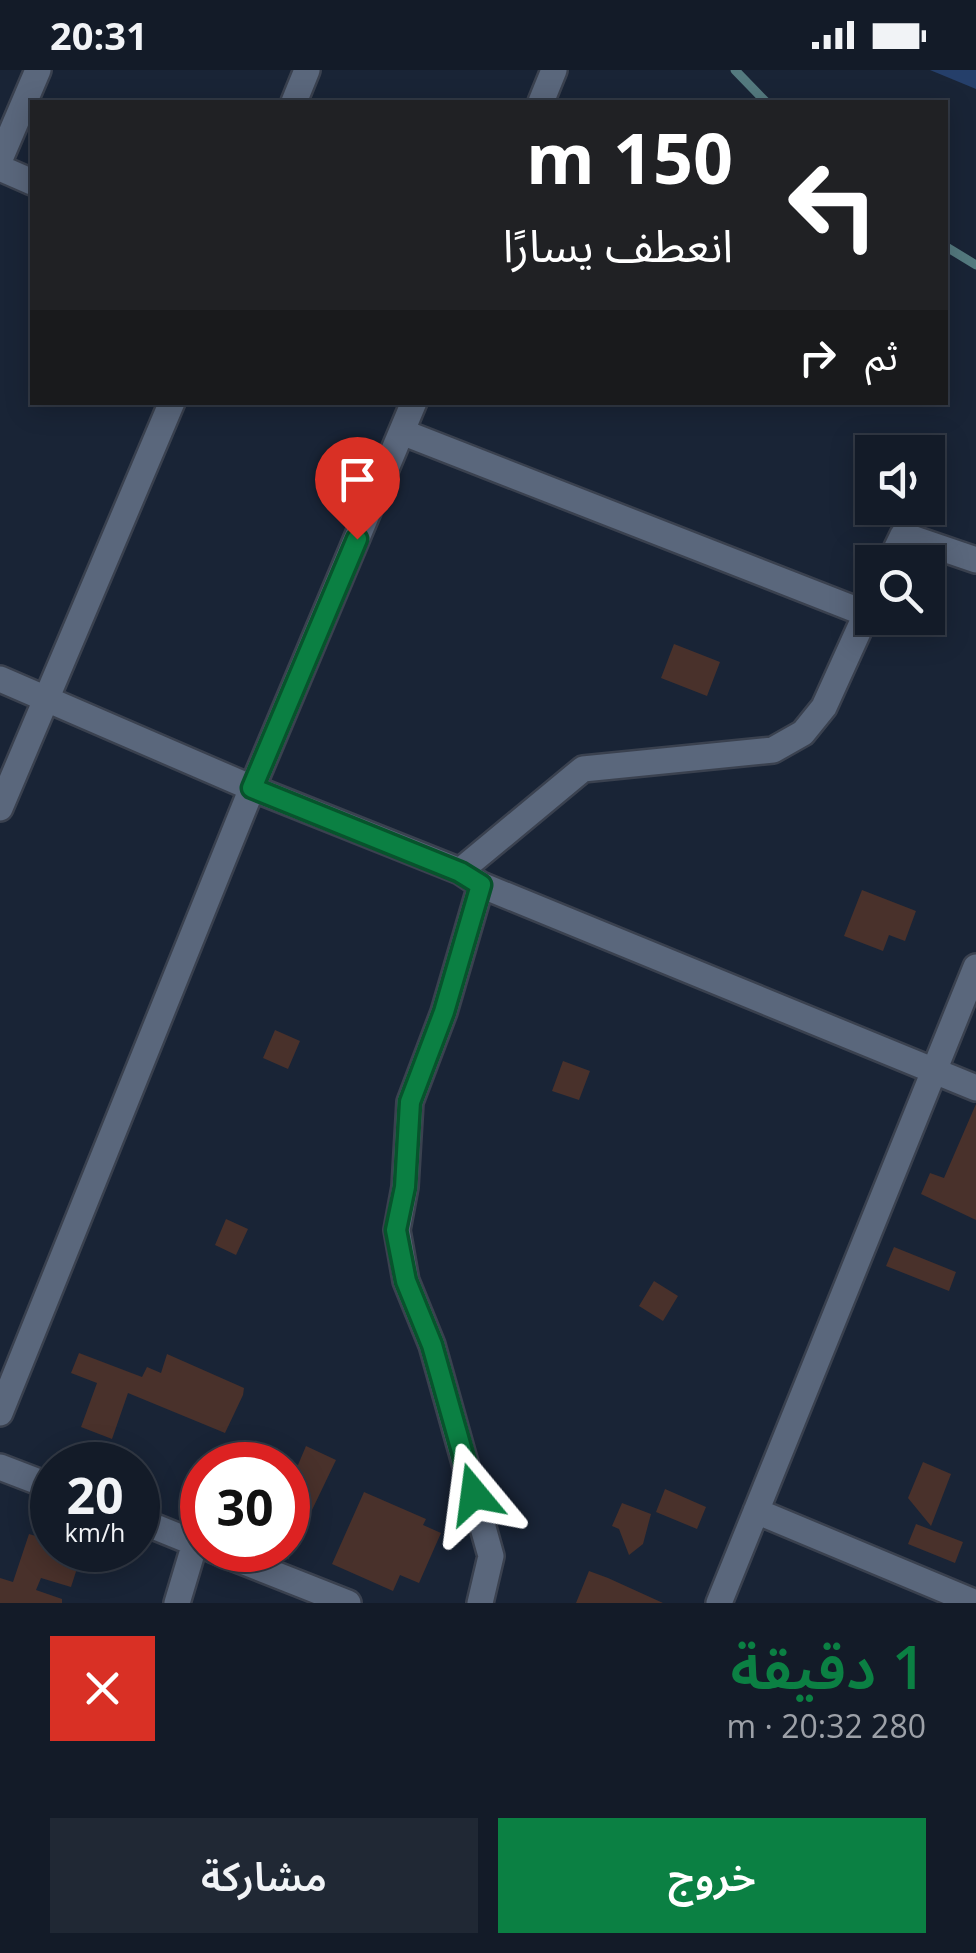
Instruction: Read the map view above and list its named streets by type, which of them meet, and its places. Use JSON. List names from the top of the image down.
{
  "page": {
    "status": "20:31",
    "turn": ["150 m", "انعطف يسارًا"],
    "then": "ثم",
    "speed": "20 km/h",
    "limit": "30",
    "heading": ["1 دقيقة", "280 m · 20:32"],
    "buttons": ["خروج", "مشاركة"]
  }
}
